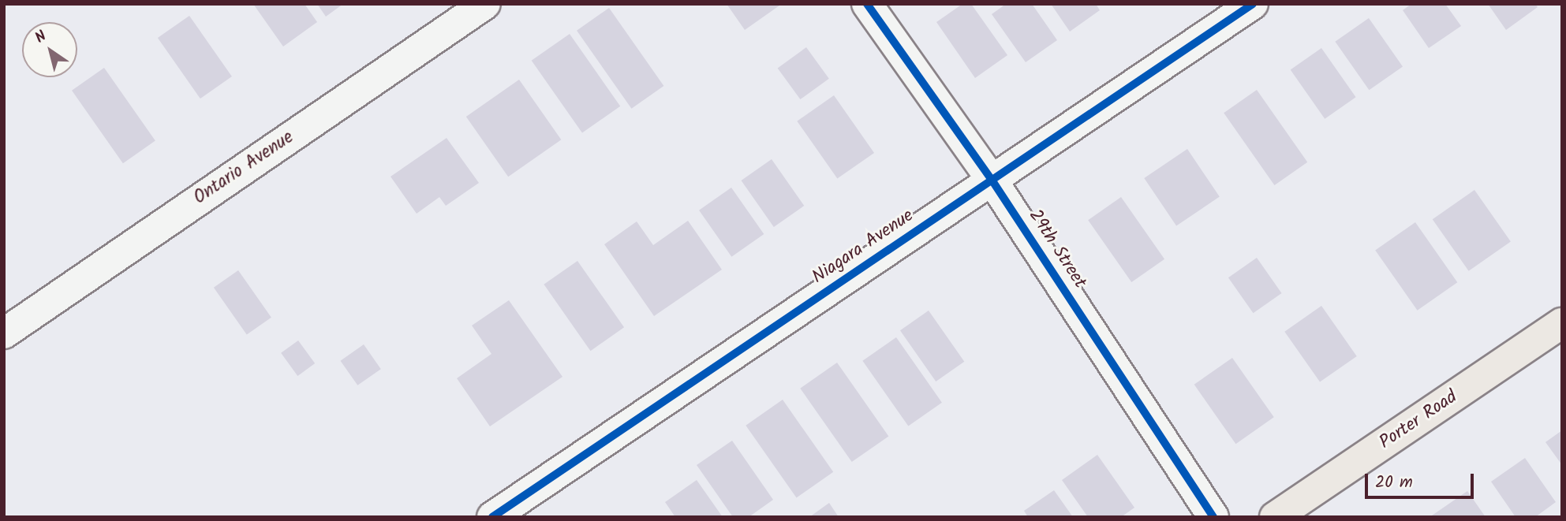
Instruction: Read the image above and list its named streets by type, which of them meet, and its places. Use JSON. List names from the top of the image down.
{
  "streets": {
    "main road": ["Porter Road"],
    "street": ["Ontario Avenue", "Niagara Avenue", "29th Street"]
  },
  "crossings": [
    ["Niagara Avenue", "29th Street"]
  ],
  "scale_bar": "20 m",
  "north": "top left"
}
